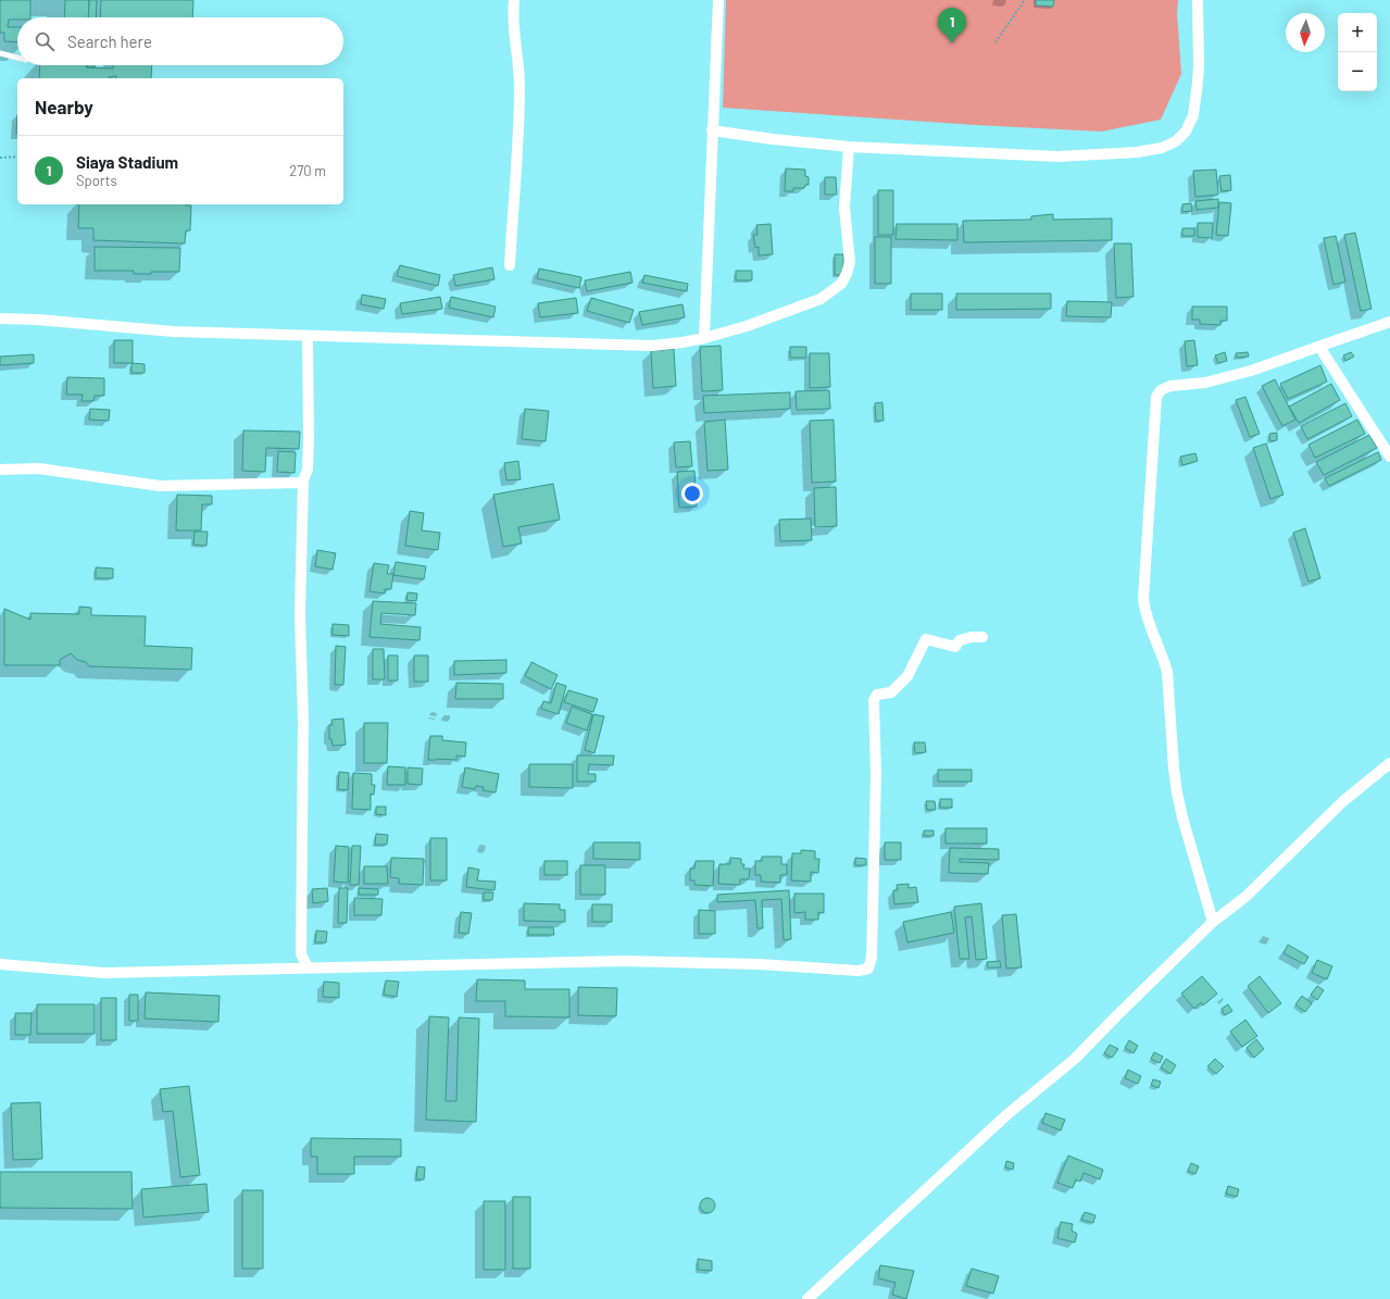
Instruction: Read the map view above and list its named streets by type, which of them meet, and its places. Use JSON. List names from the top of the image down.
{
  "north": "bottom",
  "page": {
    "pins": "1",
    "map_buttons": ["+", "−"],
    "search": "Search here",
    "heading": "Nearby",
    "list": [
      {
        "mark": "1",
        "name": "Siaya Stadium",
        "note": "Sports",
        "value": "270 m"
      }
    ]
  }
}
